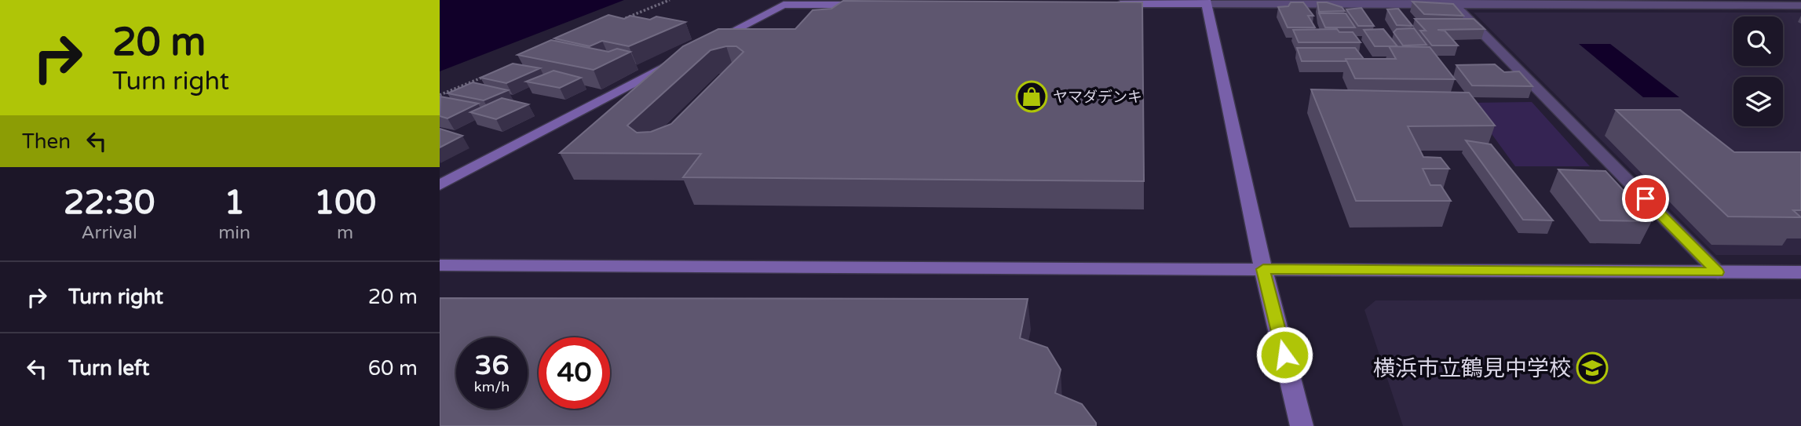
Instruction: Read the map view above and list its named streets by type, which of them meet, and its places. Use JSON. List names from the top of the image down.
{
  "places": {
    "shop": ["ヤマダデンキ"],
    "school or university": ["横浜市立鶴見中学校"]
  },
  "page": {
    "turn": ["20 m", "Turn right"],
    "then": "Then",
    "eta": [
      "22:30",
      "Arrival",
      "1",
      "min",
      "100",
      "m"
    ],
    "list": [
      {
        "name": "Turn right",
        "value": "20 m"
      },
      {
        "name": "Turn left",
        "value": "60 m"
      }
    ],
    "speed": "36 km/h",
    "limit": "40"
  }
}
